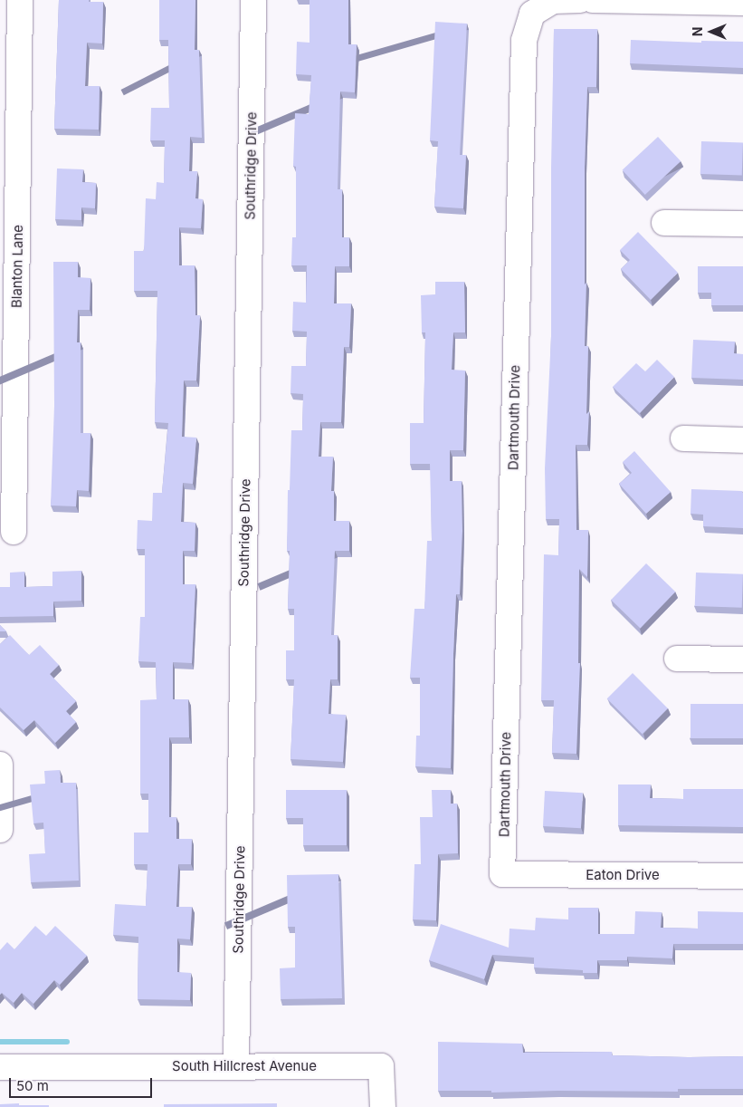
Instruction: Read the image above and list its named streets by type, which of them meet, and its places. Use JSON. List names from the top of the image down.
{
  "streets": {
    "street": [
      "Southridge Drive",
      "Blanton Lane",
      "Dartmouth Drive",
      "Eaton Drive",
      "South Hillcrest Avenue"
    ]
  },
  "crossings": [
    ["Southridge Drive", "South Hillcrest Avenue"],
    ["Dartmouth Drive", "Eaton Drive"]
  ],
  "scale_bar": "50 m",
  "north": "left"
}
